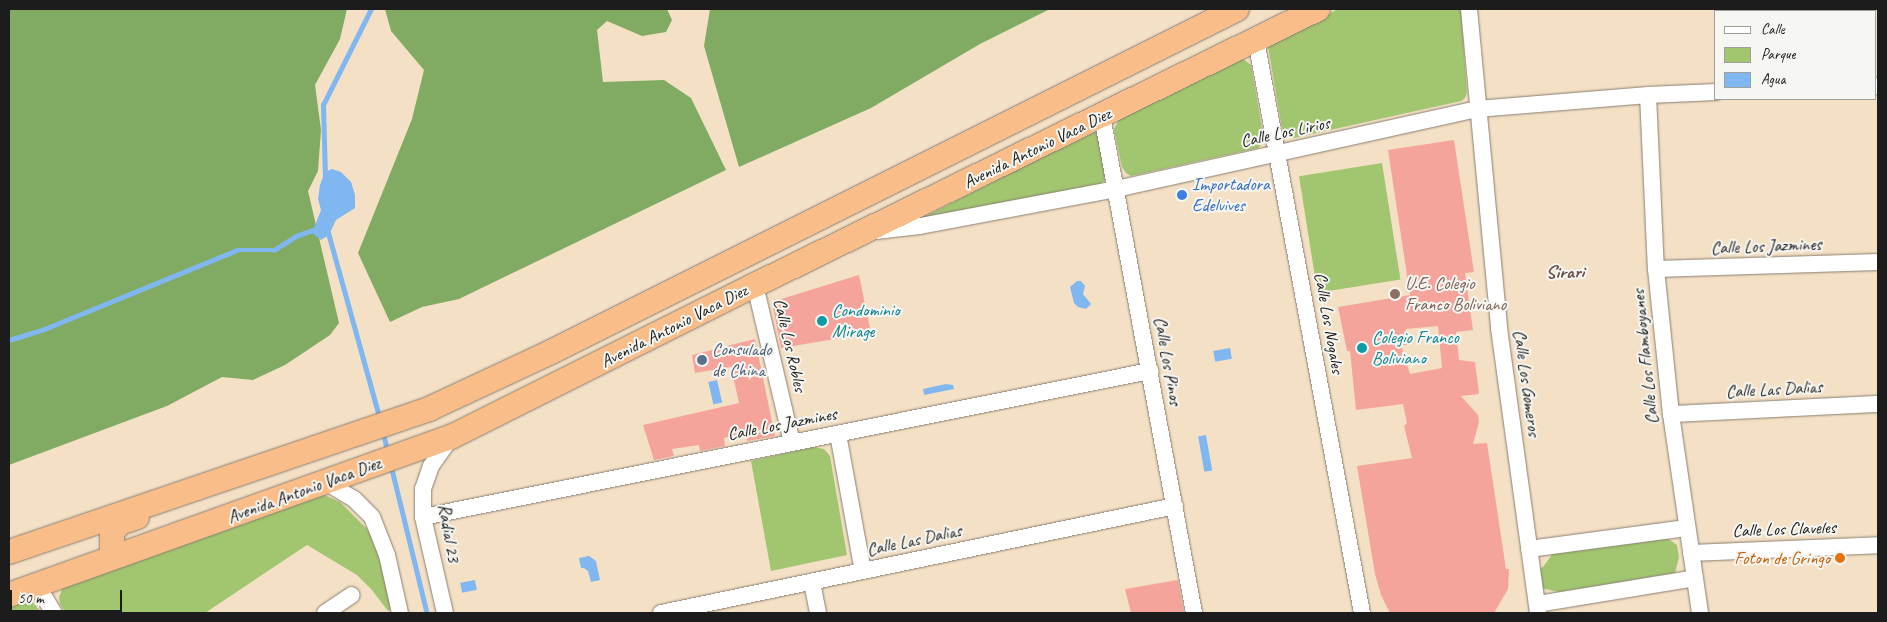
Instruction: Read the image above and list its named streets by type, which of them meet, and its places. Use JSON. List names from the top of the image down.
{
  "streets": {
    "highway": ["Avenida Antonio Vaca Diez"],
    "street": [
      "Calle Los Lirios",
      "Calle Los Jazmines",
      "Calle Los Nogales",
      "Calle Los Robles",
      "Calle Los Flamboyanes",
      "Calle Los Pinos",
      "Calle Los Gomeros",
      "Calle Las Dalias",
      "Calle Los Claveles",
      "Radial 23"
    ]
  },
  "crossings": [
    ["Calle Los Lirios", "Avenida Antonio Vaca Diez"],
    ["Calle Los Lirios", "Calle Los Nogales"],
    ["Calle Los Lirios", "Calle Los Flamboyanes"],
    ["Calle Los Lirios", "Calle Los Pinos"],
    ["Calle Los Lirios", "Calle Los Gomeros"],
    ["Avenida Antonio Vaca Diez", "Calle Los Nogales"],
    ["Avenida Antonio Vaca Diez", "Calle Los Robles"],
    ["Avenida Antonio Vaca Diez", "Calle Los Pinos"],
    ["Avenida Antonio Vaca Diez", "Radial 23"],
    ["Calle Los Jazmines", "Calle Los Robles"],
    ["Calle Los Jazmines", "Calle Los Flamboyanes"],
    ["Calle Los Jazmines", "Calle Los Pinos"],
    ["Calle Los Jazmines", "Radial 23"],
    ["Calle Los Flamboyanes", "Calle Las Dalias"],
    ["Calle Los Flamboyanes", "Calle Los Claveles"],
    ["Calle Los Pinos", "Calle Las Dalias"]
  ],
  "districts": ["Sirari"],
  "places": [
    "Importadora Edelvives",
    "U.E. Colegio Franco Boliviano",
    "Condominio Mirage",
    "Colegio Franco Boliviano",
    "Consulado de China",
    "Foton de Gringo"
  ],
  "legend": ["Calle", "Parque", "Agua"],
  "scale_bar": "50 m"
}
